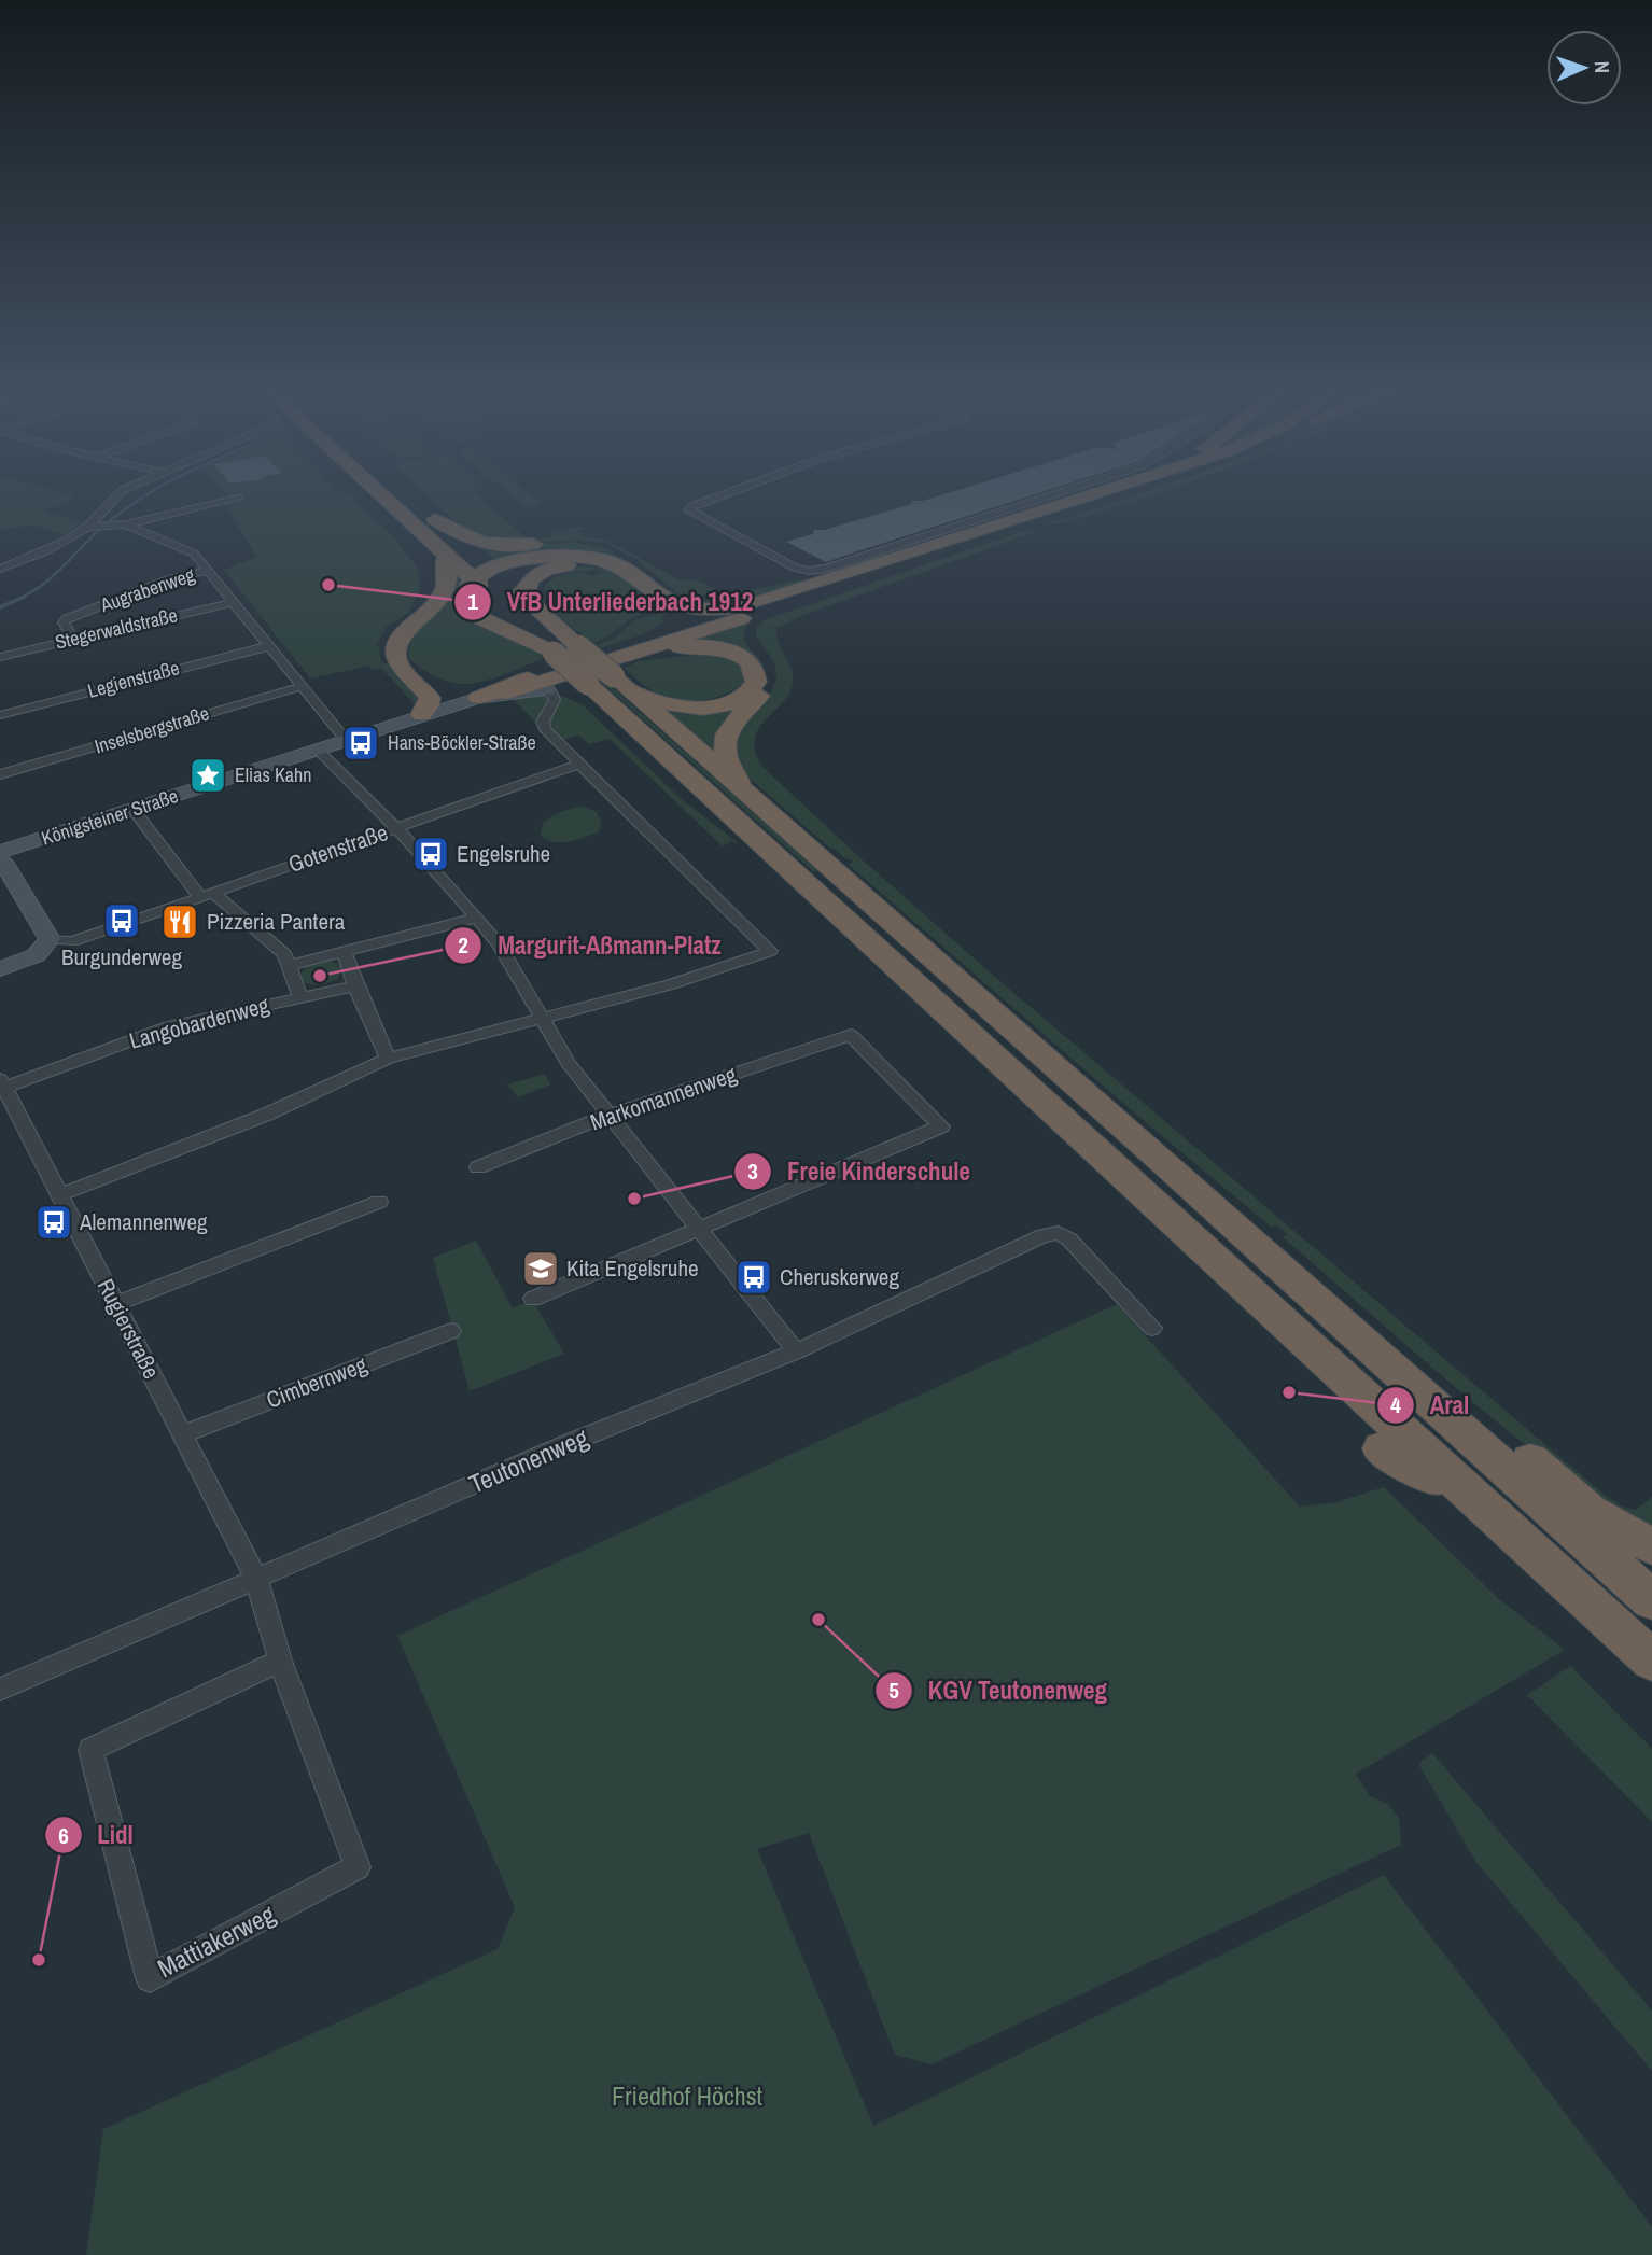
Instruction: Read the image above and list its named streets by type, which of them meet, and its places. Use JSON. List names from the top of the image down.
{
  "streets": {
    "main road": ["Königsteiner Straße"],
    "street": [
      "Augrabenweg",
      "Stegerwaldstraße",
      "Legienstraße",
      "Inselsbergstraße",
      "Gotenstraße",
      "Langobardenweg",
      "Markomannenweg",
      "Rugierstraße",
      "Cimbernweg",
      "Teutonenweg",
      "Mattiakerweg"
    ]
  },
  "crossings": [
    ["Augrabenweg", "Stegerwaldstraße"],
    ["Langobardenweg", "Rugierstraße"],
    ["Rugierstraße", "Cimbernweg"],
    ["Rugierstraße", "Teutonenweg"],
    ["Rugierstraße", "Mattiakerweg"],
    ["Teutonenweg", "Mattiakerweg"]
  ],
  "parks": ["Friedhof Höchst"],
  "places": {
    "other": [
      "VfB Unterliederbach 1912",
      "Margurit-Aßmann-Platz",
      "Freie Kinderschule",
      "Aral",
      "KGV Teutonenweg",
      "Lidl"
    ],
    "bus stop": [
      "Hans-Böckler-Straße",
      "Engelsruhe",
      "Burgunderweg",
      "Alemannenweg",
      "Cheruskerweg"
    ],
    "place": ["Elias Kahn"],
    "restaurant": ["Pizzeria Pantera"],
    "school or university": ["Kita Engelsruhe"]
  },
  "north": "right"
}
